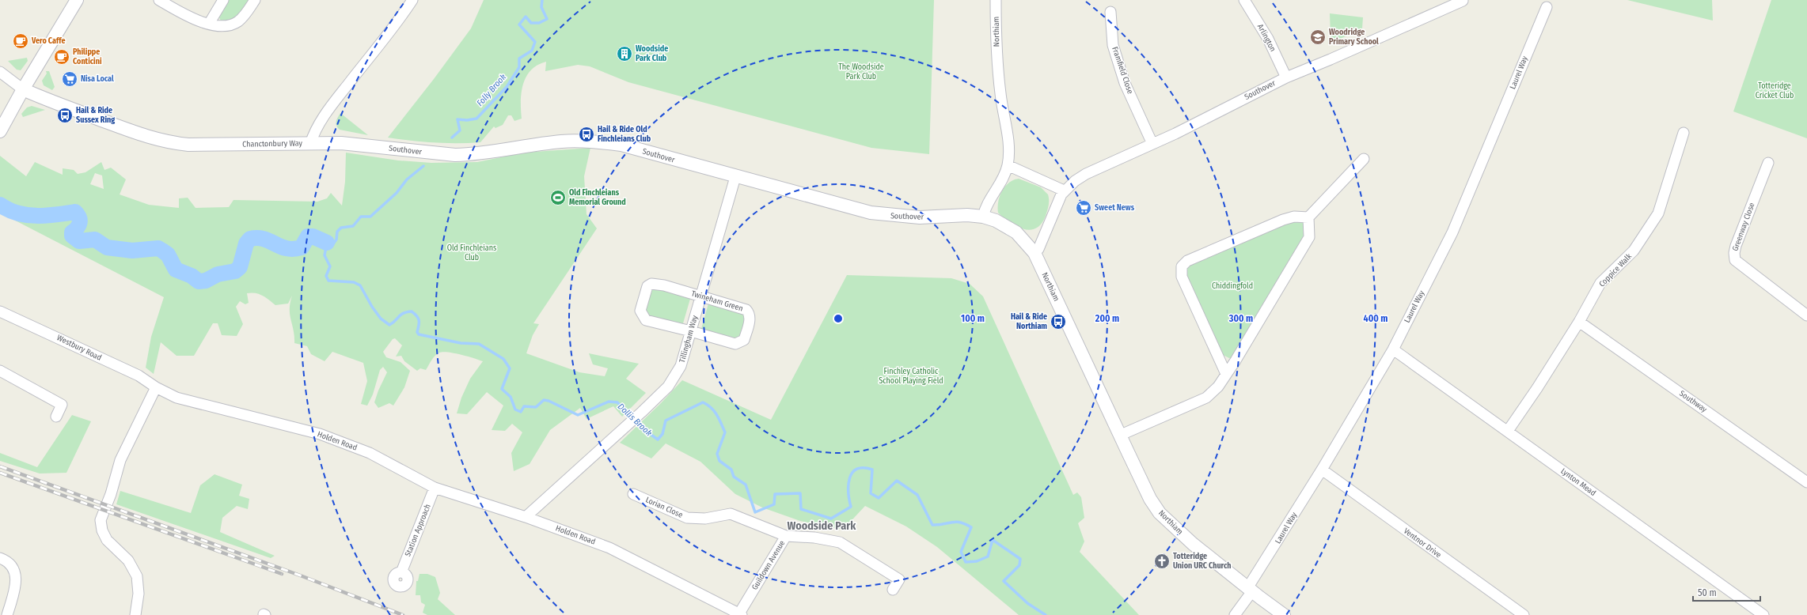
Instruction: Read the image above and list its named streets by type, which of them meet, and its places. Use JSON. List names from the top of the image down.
{
  "streets": {
    "street": [
      "Northiam",
      "Arlington",
      "Framfield Close",
      "Laurel Way",
      "Southover",
      "Chanctonbury Way",
      "Greenway Close",
      "Coppice Walk",
      "Twineham Green",
      "Tillingham Way",
      "Westbury Road",
      "Southway",
      "Holden Road",
      "Lynton Mead",
      "Lorian Close",
      "Station Approach",
      "Ventnor Drive",
      "Guildown Avenue"
    ]
  },
  "crossings": [
    ["Northiam", "Laurel Way"],
    ["Northiam", "Southover"],
    ["Arlington", "Southover"],
    ["Framfield Close", "Southover"],
    ["Laurel Way", "Lynton Mead"],
    ["Laurel Way", "Ventnor Drive"],
    ["Southover", "Chanctonbury Way"],
    ["Southover", "Tillingham Way"],
    ["Coppice Walk", "Southway"],
    ["Coppice Walk", "Lynton Mead"],
    ["Twineham Green", "Tillingham Way"],
    ["Tillingham Way", "Holden Road"],
    ["Westbury Road", "Holden Road"],
    ["Holden Road", "Station Approach"],
    ["Holden Road", "Guildown Avenue"],
    ["Lorian Close", "Guildown Avenue"]
  ],
  "districts": ["Woodside Park"],
  "water": ["Folly Brook", "Dollis Brook"],
  "parks": [
    "The Woodside Park Club",
    "Totteridge Cricket Club",
    "Old Finchleians Club",
    "Chiddingfold",
    "Finchley Catholic School Playing Field"
  ],
  "places": {
    "school or university": ["Woodridge Primary School"],
    "cafe": ["Vero Caffe", "Philippe Conticini"],
    "building": ["Woodside Park Club"],
    "supermarket": ["Nisa Local", "Sweet News"],
    "bus stop": ["Hail & Ride Sussex Ring", "Hail & Ride Old Finchleians Club", "Hail & Ride Northiam"],
    "sports": ["Old Finchleians Memorial Ground"],
    "church": ["Totteridge Union URC Church"]
  },
  "scale_bar": "50 m",
  "rings": [
    "100 m",
    "200 m",
    "300 m",
    "400 m"
  ]
}
